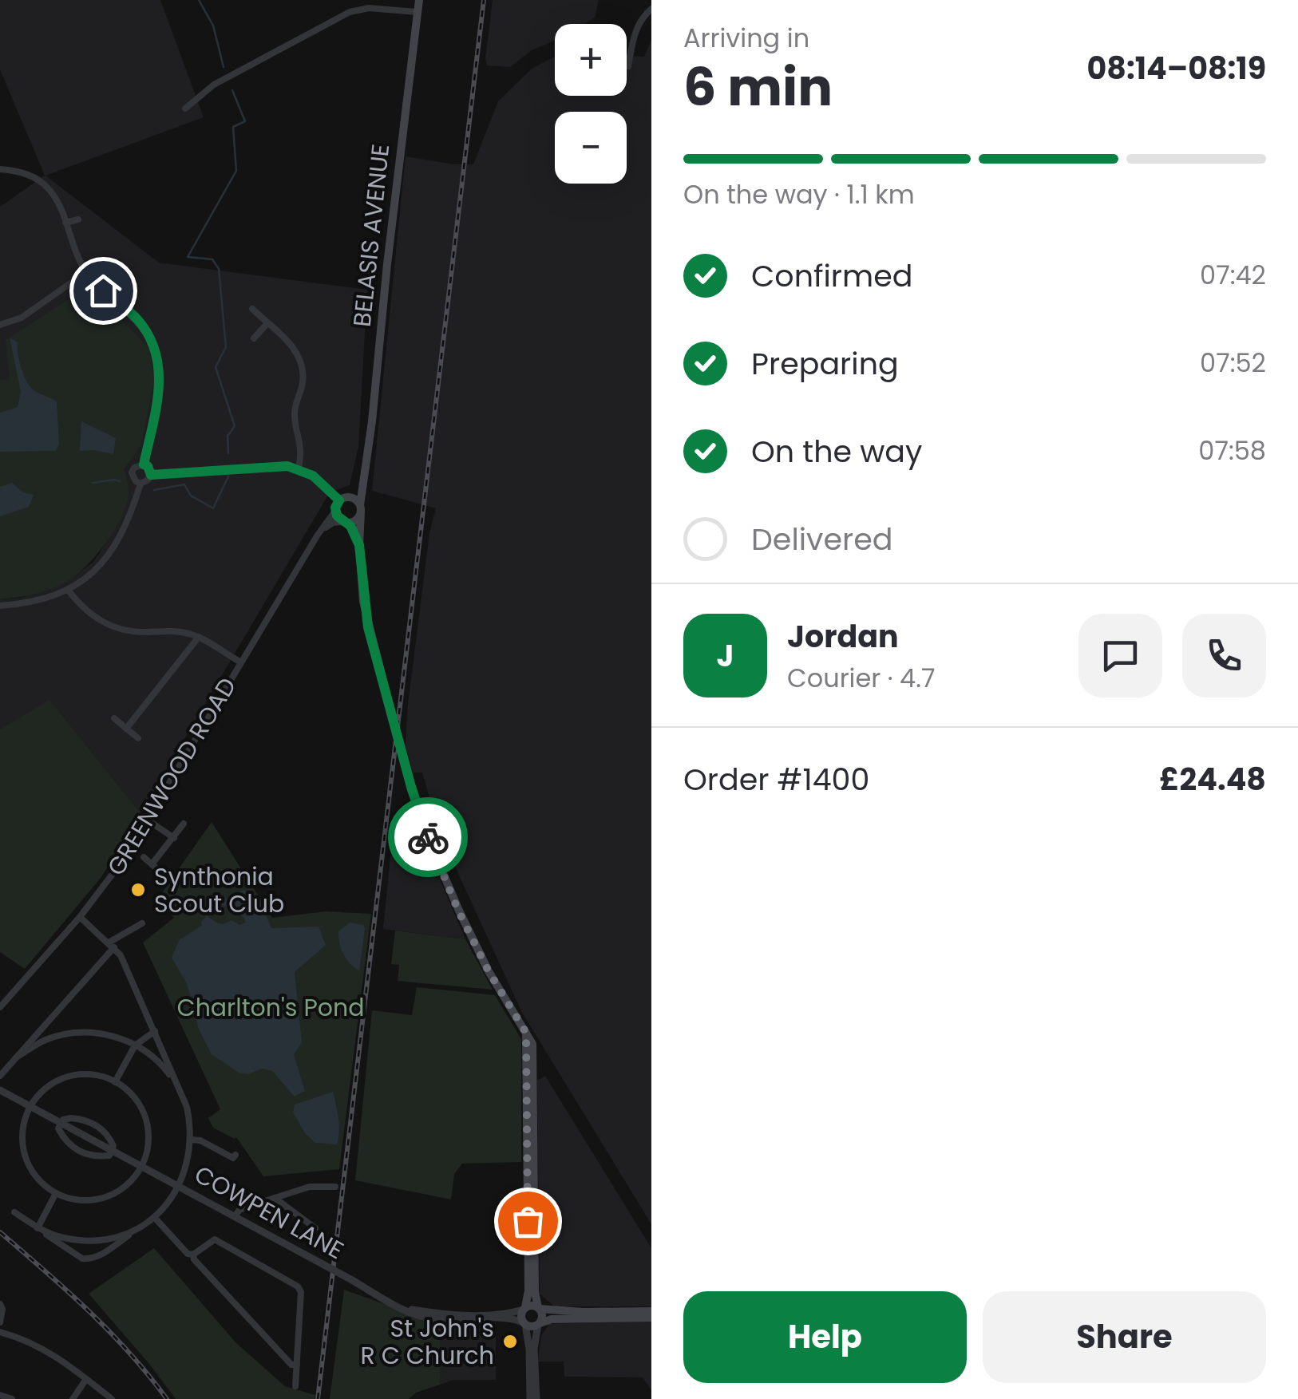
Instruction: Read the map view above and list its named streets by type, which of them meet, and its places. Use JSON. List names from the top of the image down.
{
  "streets": {
    "main road": ["BELASIS AVENUE"],
    "street": ["GREENWOOD ROAD", "COWPEN LANE"]
  },
  "crossings": [
    ["BELASIS AVENUE", "GREENWOOD ROAD"]
  ],
  "parks": ["Charlton's Pond"],
  "places": ["Synthonia Scout Club", "St John's R C Church"],
  "page": {
    "heading": ["6 min", "Arriving in", "08:14–08:19"],
    "panel": [
      "Jordan",
      "Courier · 4.7",
      "Order #1400",
      "£24.48"
    ],
    "map_buttons": ["+", "−"],
    "bar": "On the way · 1.1 km",
    "list": [
      ["Confirmed", "07:42"],
      ["Preparing", "07:52"],
      ["On the way", "07:58"],
      "Delivered"
    ],
    "round": "J",
    "buttons": ["Help", "Share"]
  }
}
